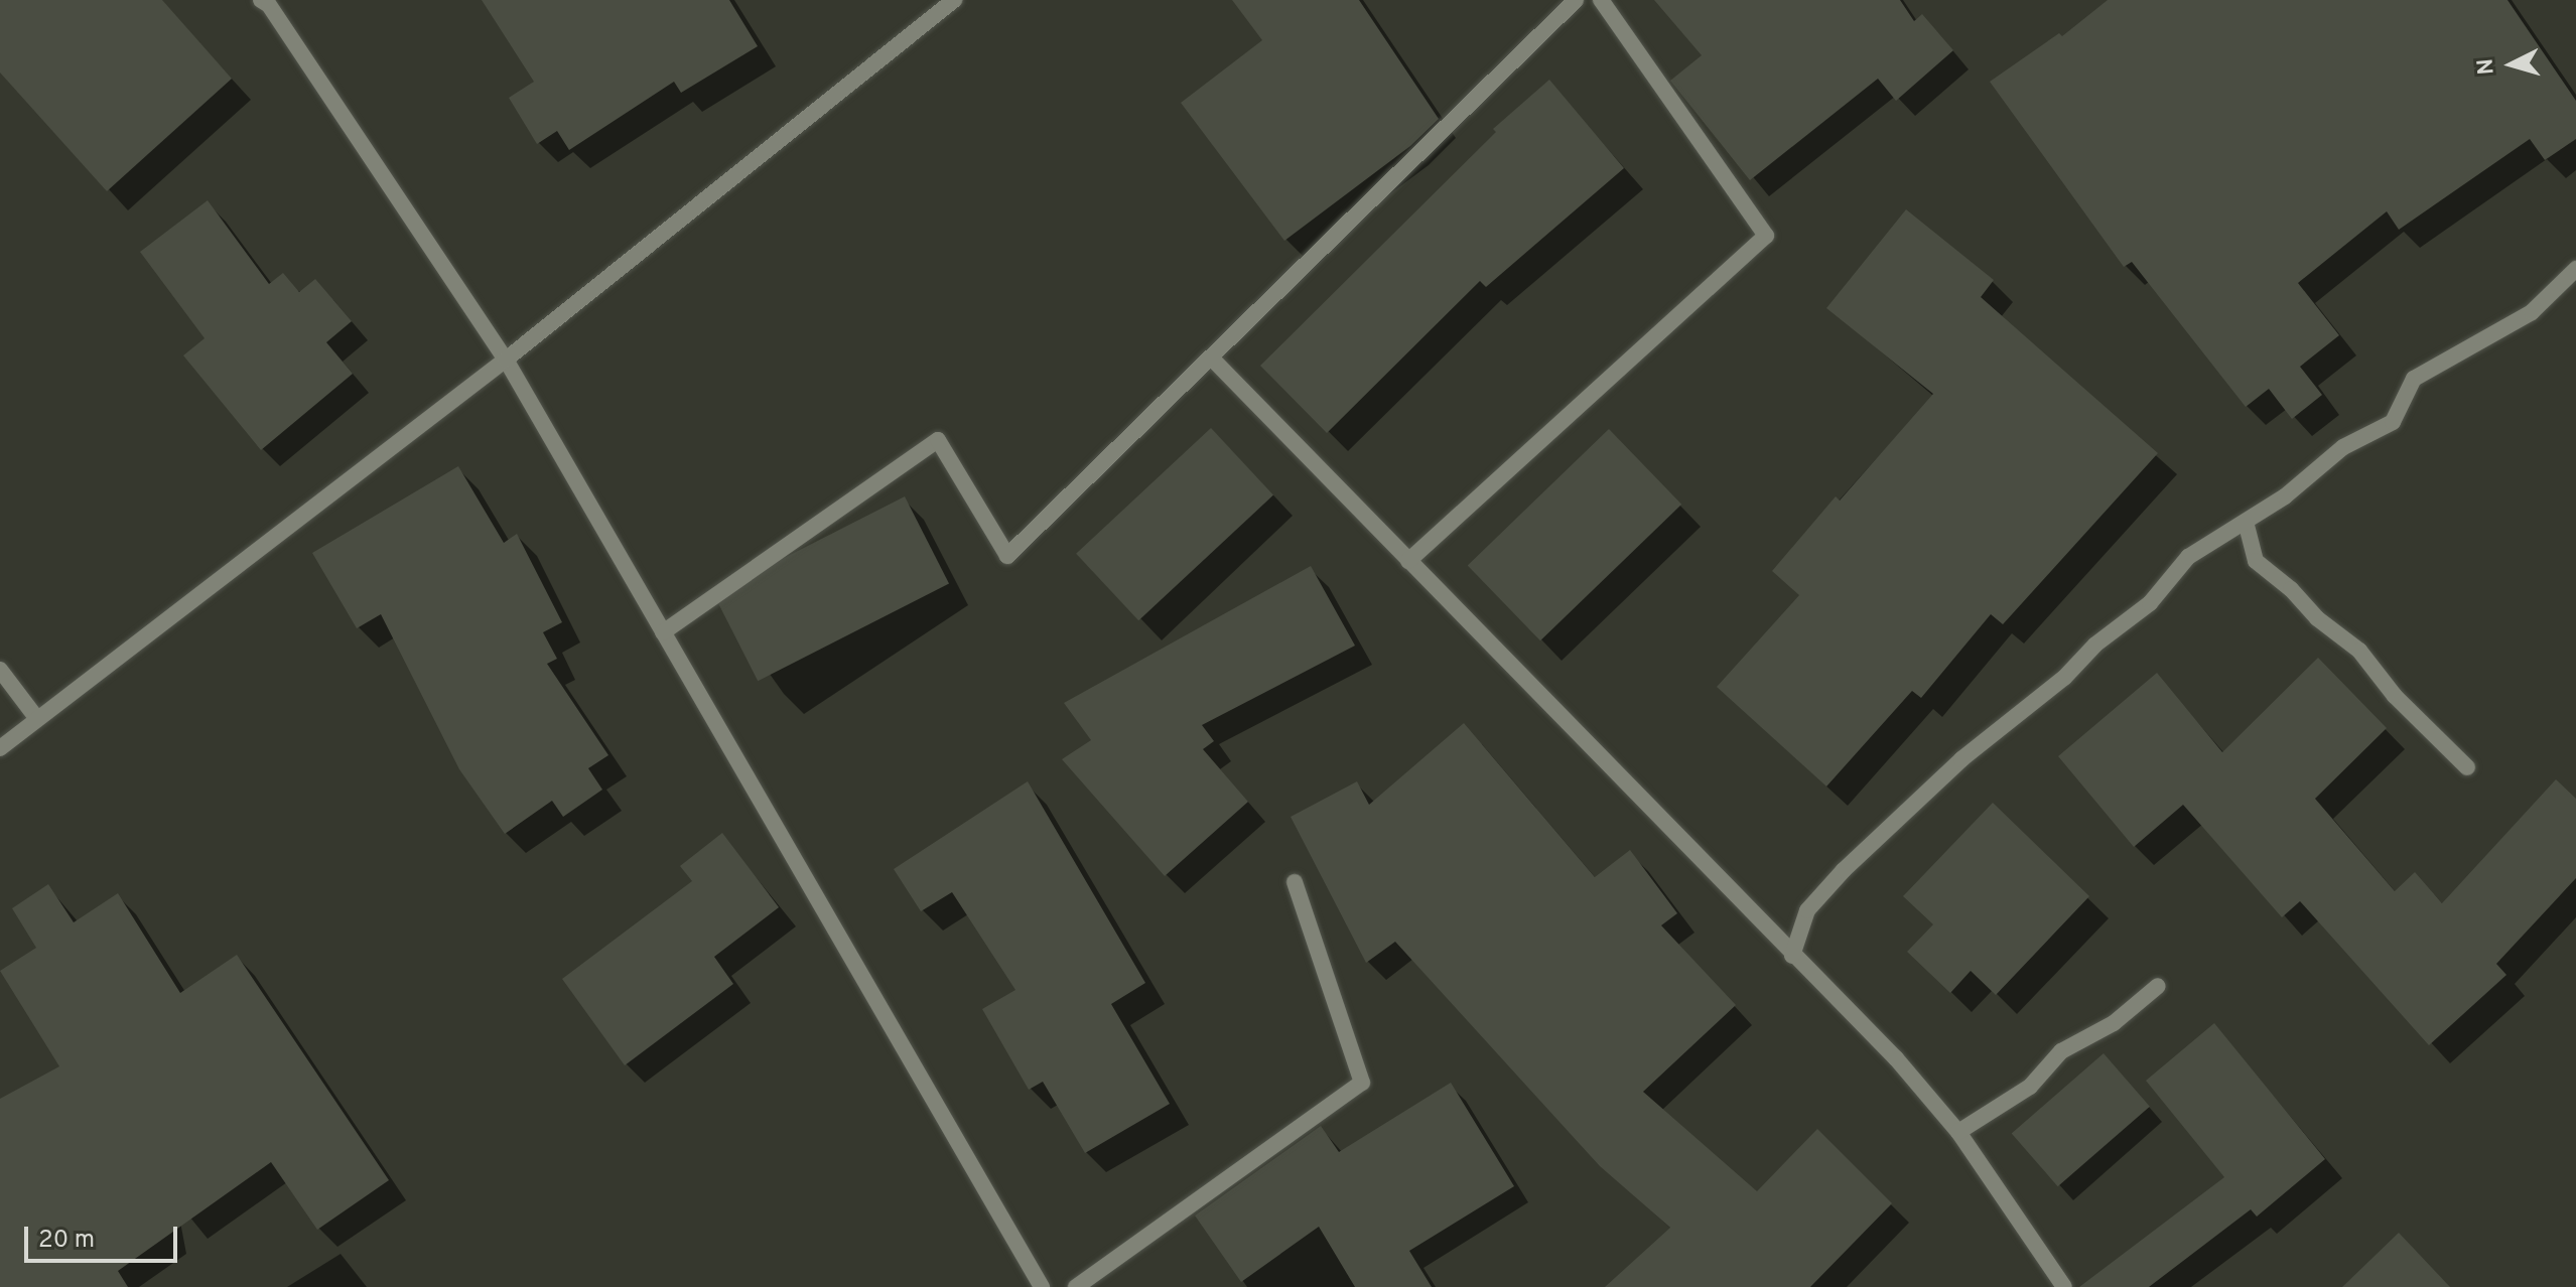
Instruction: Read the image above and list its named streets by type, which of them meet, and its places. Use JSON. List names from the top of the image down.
{
  "scale_bar": "20 m",
  "north": "left"
}
